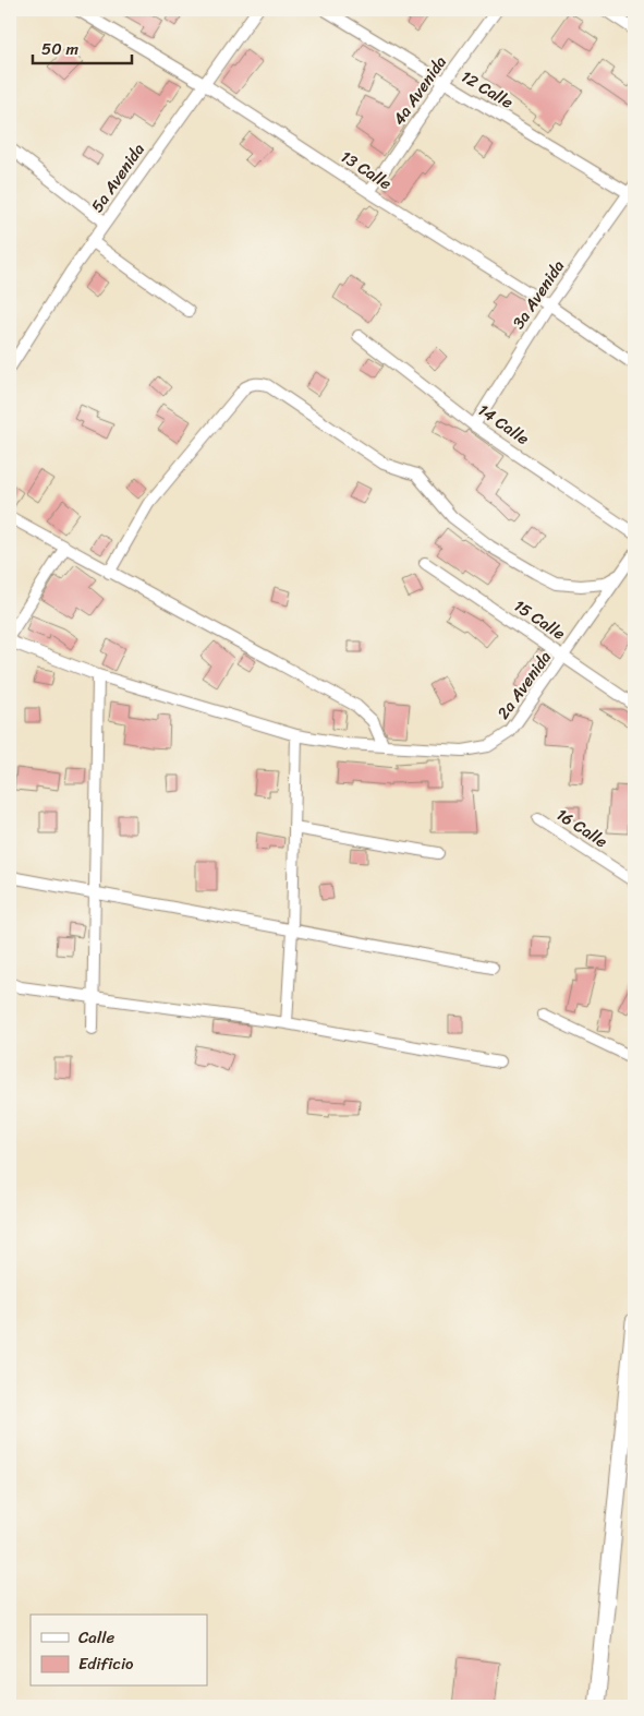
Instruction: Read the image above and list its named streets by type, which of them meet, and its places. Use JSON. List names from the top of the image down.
{
  "streets": {
    "street": [
      "12 Calle",
      "4a Avenida",
      "13 Calle",
      "5a Avenida",
      "3a Avenida",
      "14 Calle",
      "15 Calle",
      "2a Avenida",
      "16 Calle"
    ]
  },
  "crossings": [
    ["12 Calle", "4a Avenida"],
    ["12 Calle", "3a Avenida"],
    ["4a Avenida", "13 Calle"],
    ["13 Calle", "5a Avenida"],
    ["13 Calle", "3a Avenida"],
    ["3a Avenida", "14 Calle"],
    ["15 Calle", "2a Avenida"]
  ],
  "legend": ["Calle", "Edificio"],
  "scale_bar": "50 m"
}
